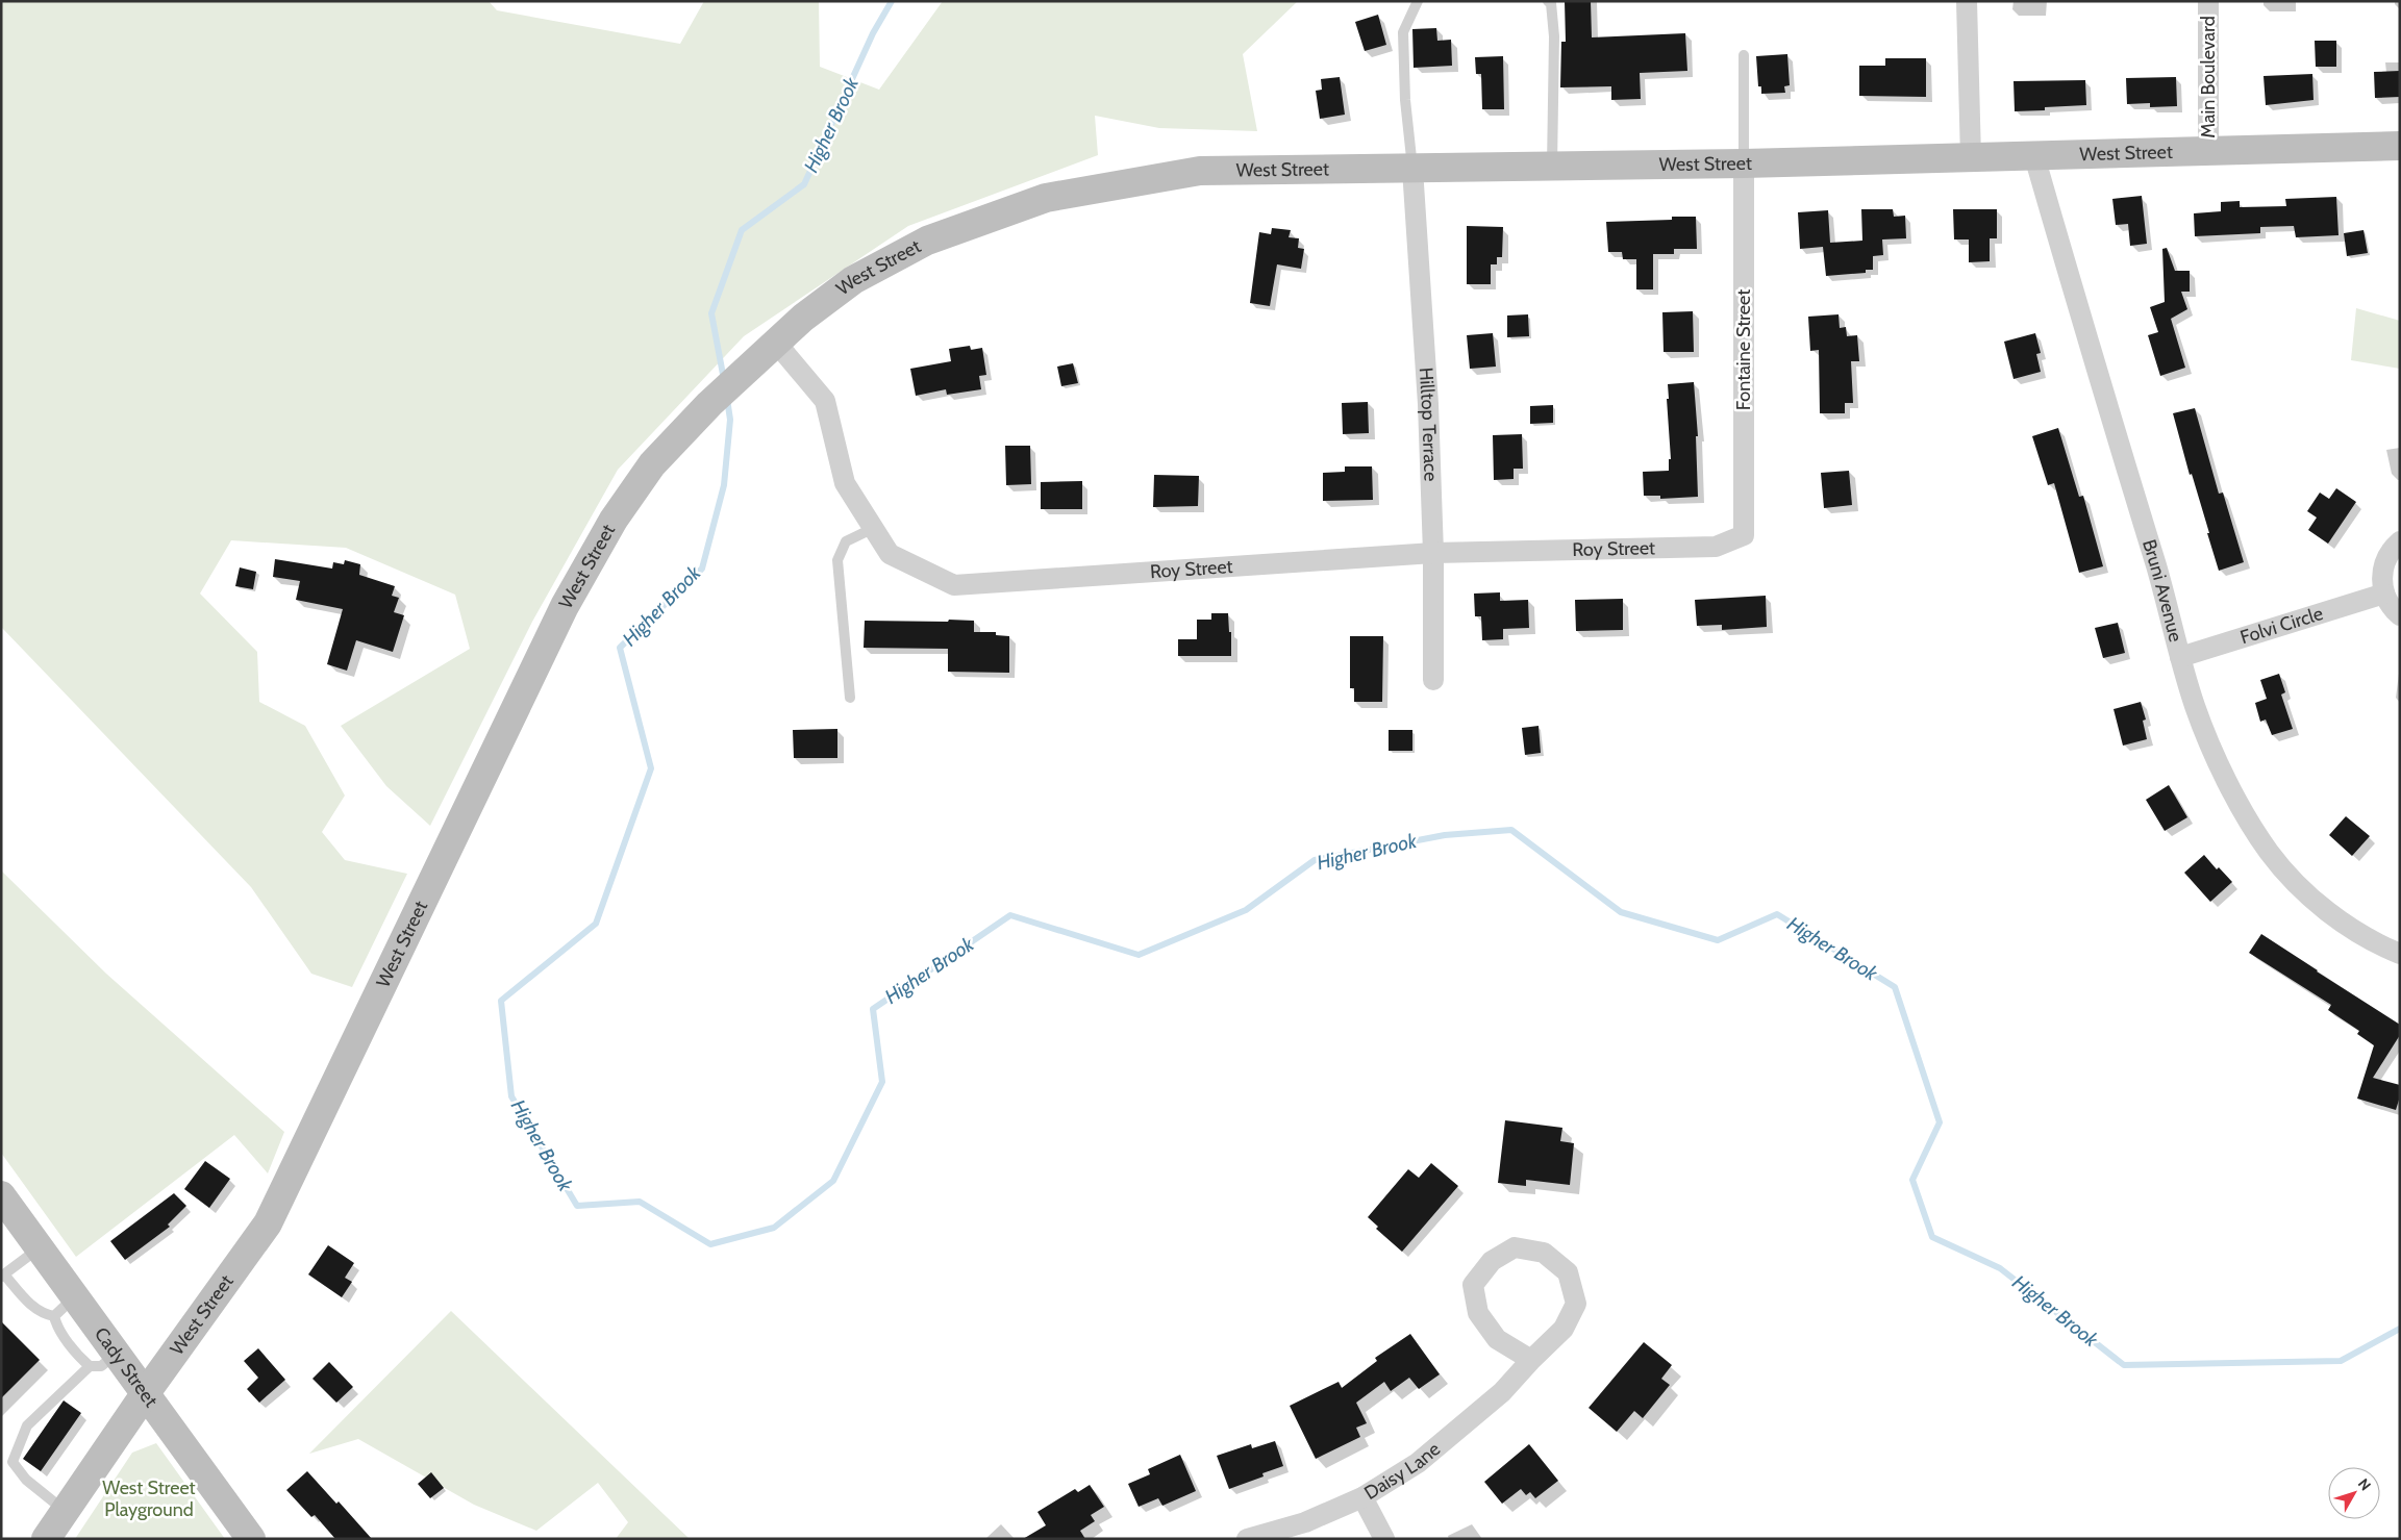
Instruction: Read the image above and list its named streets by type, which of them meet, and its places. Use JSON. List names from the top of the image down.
{
  "streets": {
    "main road": ["West Street", "Cady Street"],
    "street": [
      "Main Boulevard",
      "Fontaine Street",
      "Hilltop Terrace",
      "Roy Street",
      "Bruni Avenue",
      "Folvi Circle",
      "Daisy Lane"
    ]
  },
  "crossings": [
    ["Main Boulevard", "West Street"],
    ["West Street", "Fontaine Street"],
    ["West Street", "Hilltop Terrace"],
    ["West Street", "Roy Street"],
    ["West Street", "Bruni Avenue"],
    ["West Street", "Cady Street"],
    ["Fontaine Street", "Roy Street"],
    ["Hilltop Terrace", "Roy Street"],
    ["Bruni Avenue", "Folvi Circle"]
  ],
  "water": ["Higher Brook"],
  "parks": ["West Street Playground"],
  "north": "top right"
}
